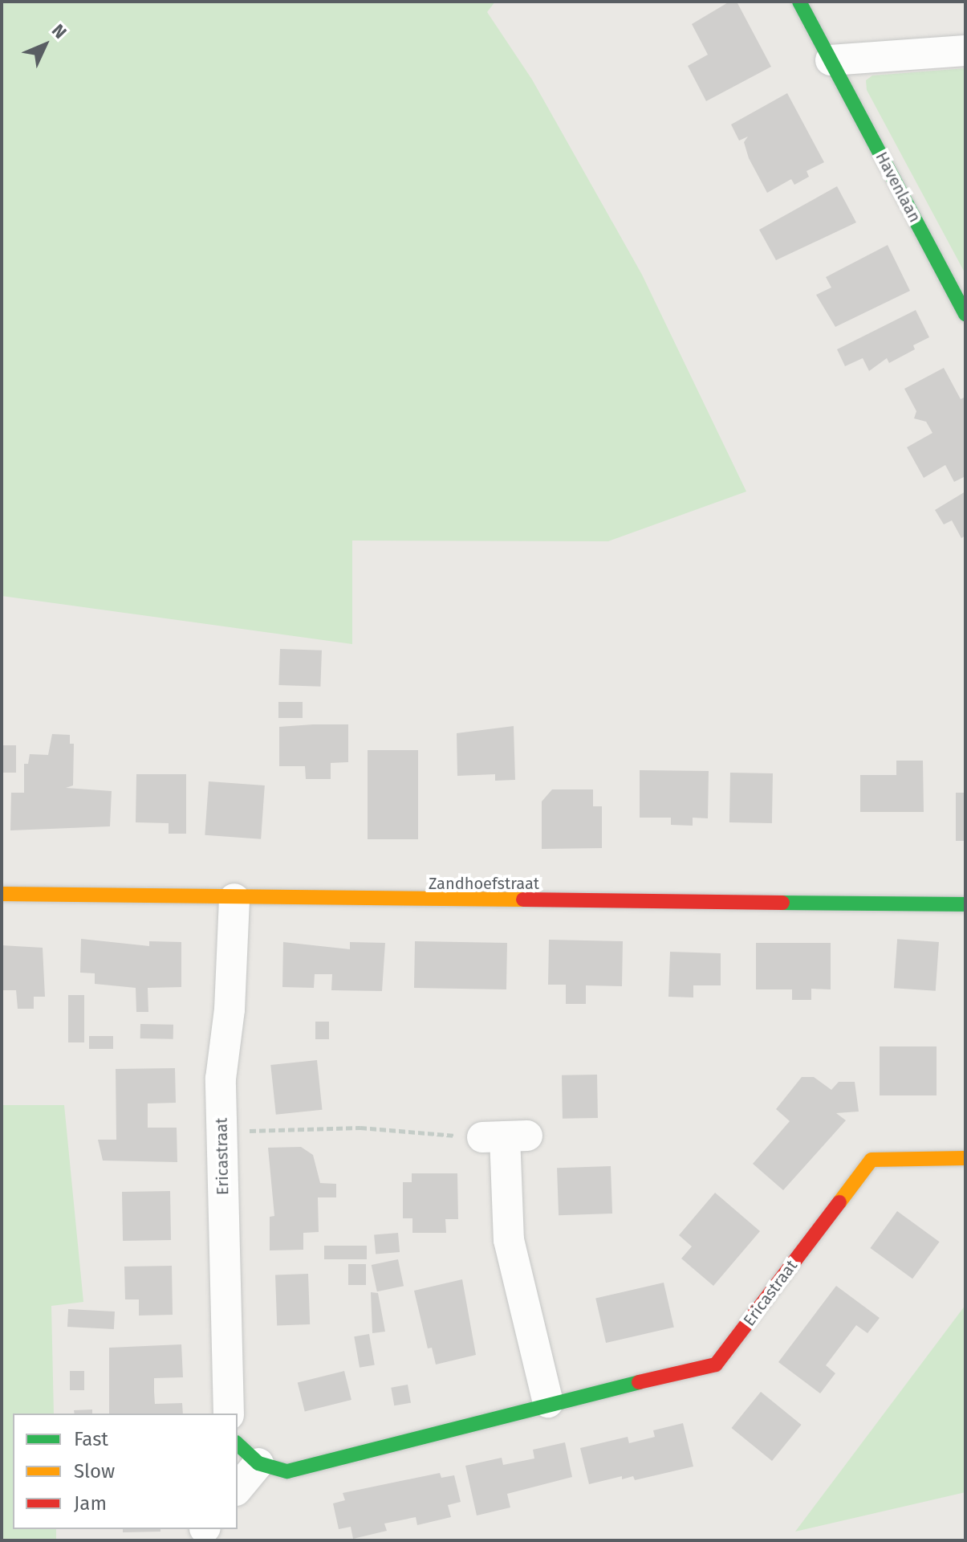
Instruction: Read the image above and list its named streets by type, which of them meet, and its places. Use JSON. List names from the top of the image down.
{
  "streets": {
    "street": ["Havenlaan", "Zandhoefstraat", "Ericastraat"]
  },
  "crossings": [
    ["Zandhoefstraat", "Ericastraat"]
  ],
  "legend": ["Fast", "Slow", "Jam"],
  "north": "top right"
}
